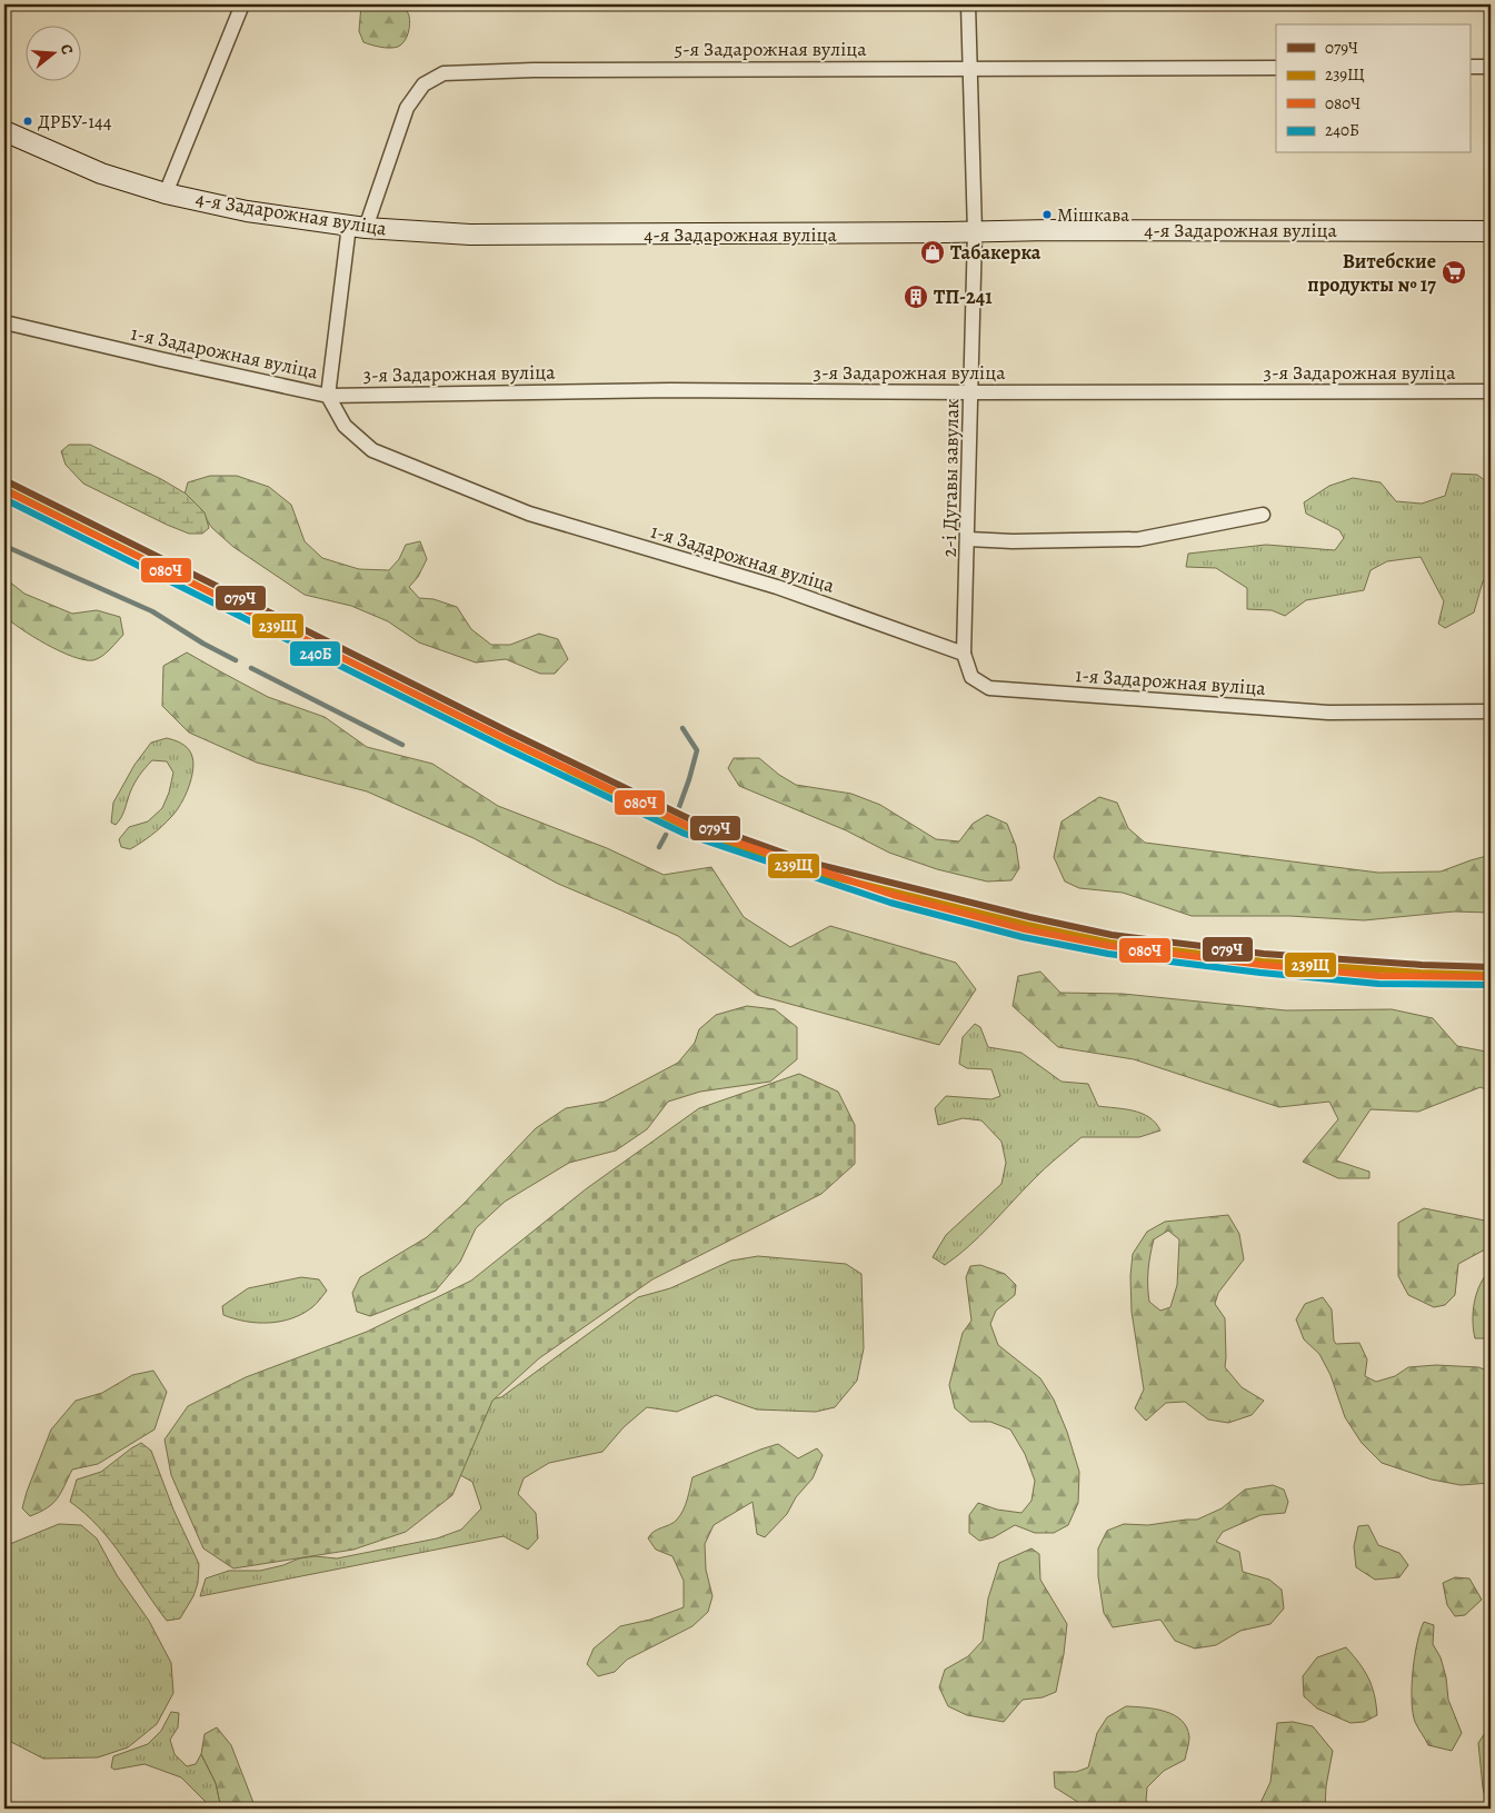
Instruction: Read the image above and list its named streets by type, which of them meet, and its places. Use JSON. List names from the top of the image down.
{
  "streets": {
    "main road": ["4-я Задарожная вуліца"],
    "street": [
      "5-я Задарожная вуліца",
      "1-я Задарожная вуліца",
      "3-я Задарожная вуліца",
      "2-і Дугавы завулак"
    ]
  },
  "crossings": [
    ["5-я Задарожная вуліца", "4-я Задарожная вуліца"],
    ["5-я Задарожная вуліца", "1-я Задарожная вуліца"],
    ["5-я Задарожная вуліца", "3-я Задарожная вуліца"],
    ["5-я Задарожная вуліца", "2-і Дугавы завулак"],
    ["4-я Задарожная вуліца", "2-і Дугавы завулак"],
    ["1-я Задарожная вуліца", "3-я Задарожная вуліца"],
    ["1-я Задарожная вуліца", "2-і Дугавы завулак"],
    ["3-я Задарожная вуліца", "2-і Дугавы завулак"]
  ],
  "places": {
    "other": ["ДРБУ-144", "Мішкава"],
    "shop": ["Табакерка"],
    "supermarket": ["Витебские продукты № 17"],
    "building": ["ТП-241"]
  },
  "lines": [
    "transit line 079Ч",
    "transit line 239Щ",
    "transit line 080Ч",
    "transit line 240Б"
  ],
  "legend": [
    "079Ч",
    "239Щ",
    "080Ч",
    "240Б"
  ],
  "north": "right"
}
